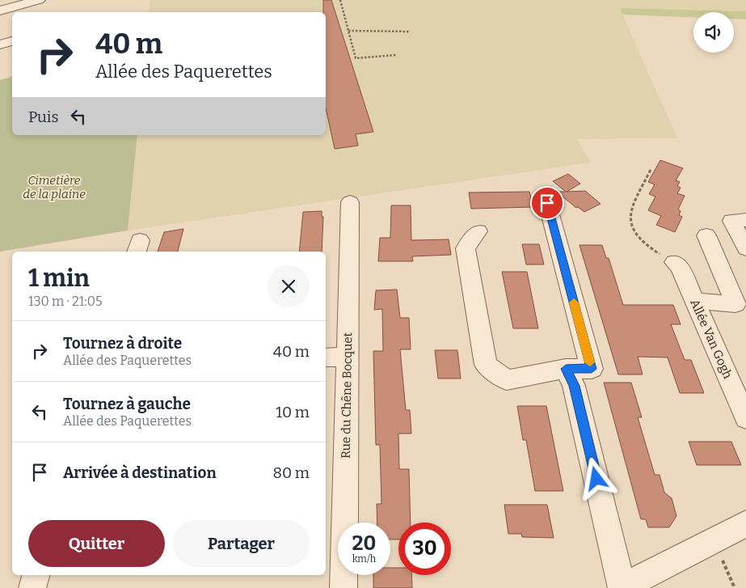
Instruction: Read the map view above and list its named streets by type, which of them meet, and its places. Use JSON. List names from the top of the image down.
{
  "streets": {
    "street": ["Allée Van Gogh", "Rue du Chêne Bocquet"]
  },
  "parks": ["Cimetière de la plaine"],
  "page": {
    "turn": ["40 m", "Allée des Paquerettes"],
    "then": "Puis",
    "heading": ["1 min", "130 m · 21:05"],
    "list": [
      {
        "name": "Tournez à droite",
        "note": "Allée des Paquerettes",
        "value": "40 m"
      },
      {
        "name": "Tournez à gauche",
        "note": "Allée des Paquerettes",
        "value": "10 m"
      },
      {
        "name": "Arrivée à destination",
        "value": "80 m"
      }
    ],
    "buttons": ["Quitter", "Partager"],
    "speed": "20 km/h",
    "limit": "30"
  }
}
